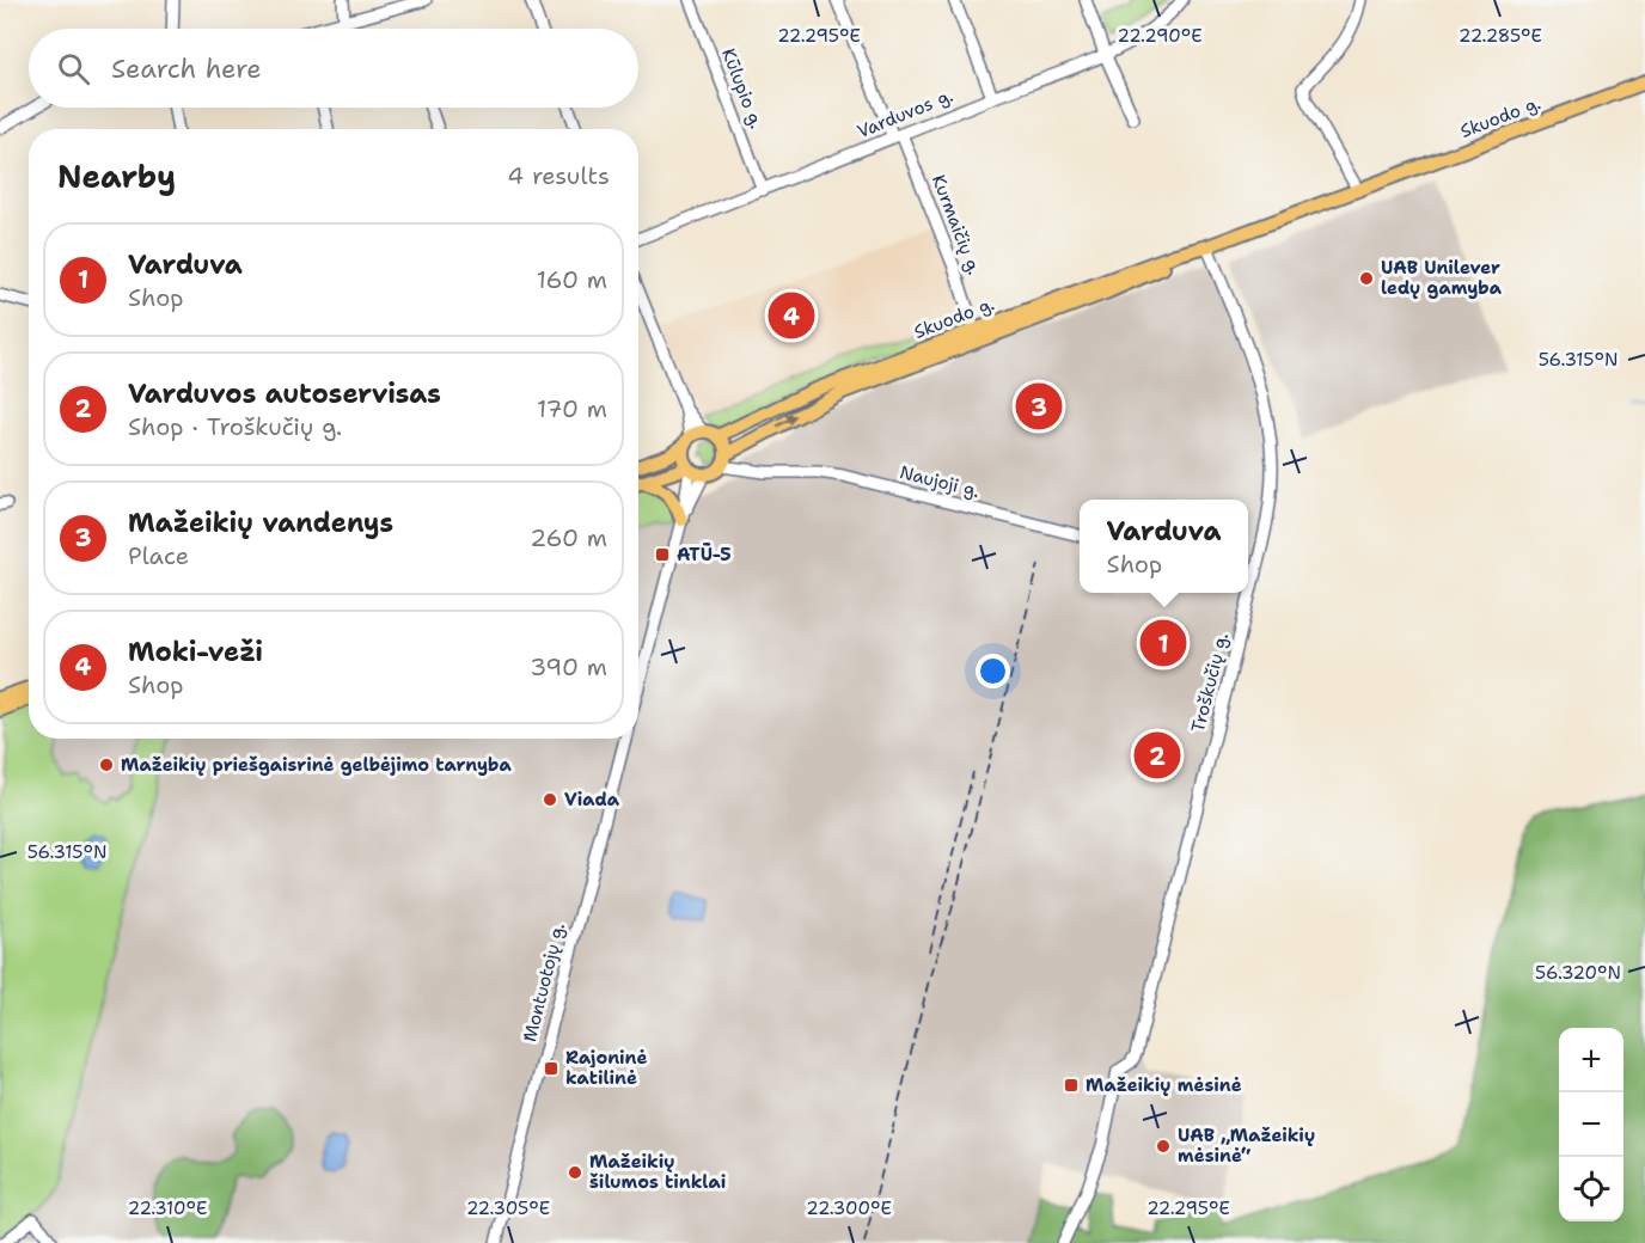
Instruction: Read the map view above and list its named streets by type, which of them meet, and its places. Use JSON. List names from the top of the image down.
{
  "streets": {
    "main road": ["Skuodo g."],
    "street": [
      "Kūlupio g.",
      "Varduvos g.",
      "Kurmaičių g.",
      "Naujoji g.",
      "Troškučių g.",
      "Montuotojų g."
    ]
  },
  "crossings": [
    ["Kūlupio g.", "Varduvos g."],
    ["Varduvos g.", "Kurmaičių g."],
    ["Skuodo g.", "Kurmaičių g."],
    ["Skuodo g.", "Naujoji g."],
    ["Skuodo g.", "Troškučių g."]
  ],
  "places": {
    "other": [
      "UAB Unilever ledų gamyba",
      "Mažeikių priešgaisrinė gelbėjimo tarnyba",
      "Viada",
      "UAB „Mažeikių mėsinė“",
      "Mažeikių šilumos tinklai"
    ],
    "transit": ["ATŪ-5", "Rajoninė katilinė", "Mažeikių mėsinė"]
  },
  "page": {
    "search": "Search here",
    "heading": ["Nearby", "4 results"],
    "list": [
      {
        "mark": "1",
        "name": "Varduva",
        "note": "Shop",
        "value": "160 m"
      },
      {
        "mark": "2",
        "name": "Varduvos autoservisas",
        "note": "Shop · Troškučių g.",
        "value": "170 m"
      },
      {
        "mark": "3",
        "name": "Mažeikių vandenys",
        "note": "Place",
        "value": "260 m"
      },
      {
        "mark": "4",
        "name": "Moki-veži",
        "note": "Shop",
        "value": "390 m"
      }
    ],
    "pins": [
      "4",
      "3",
      "1",
      "2"
    ],
    "popup": ["Varduva", "Shop"],
    "map_buttons": ["+", "−"]
  },
  "coordinates": [
    "22.295°E",
    "22.290°E",
    "22.285°E",
    "56.315°N",
    "56.320°N",
    "22.310°E",
    "22.305°E",
    "22.300°E"
  ]
}
